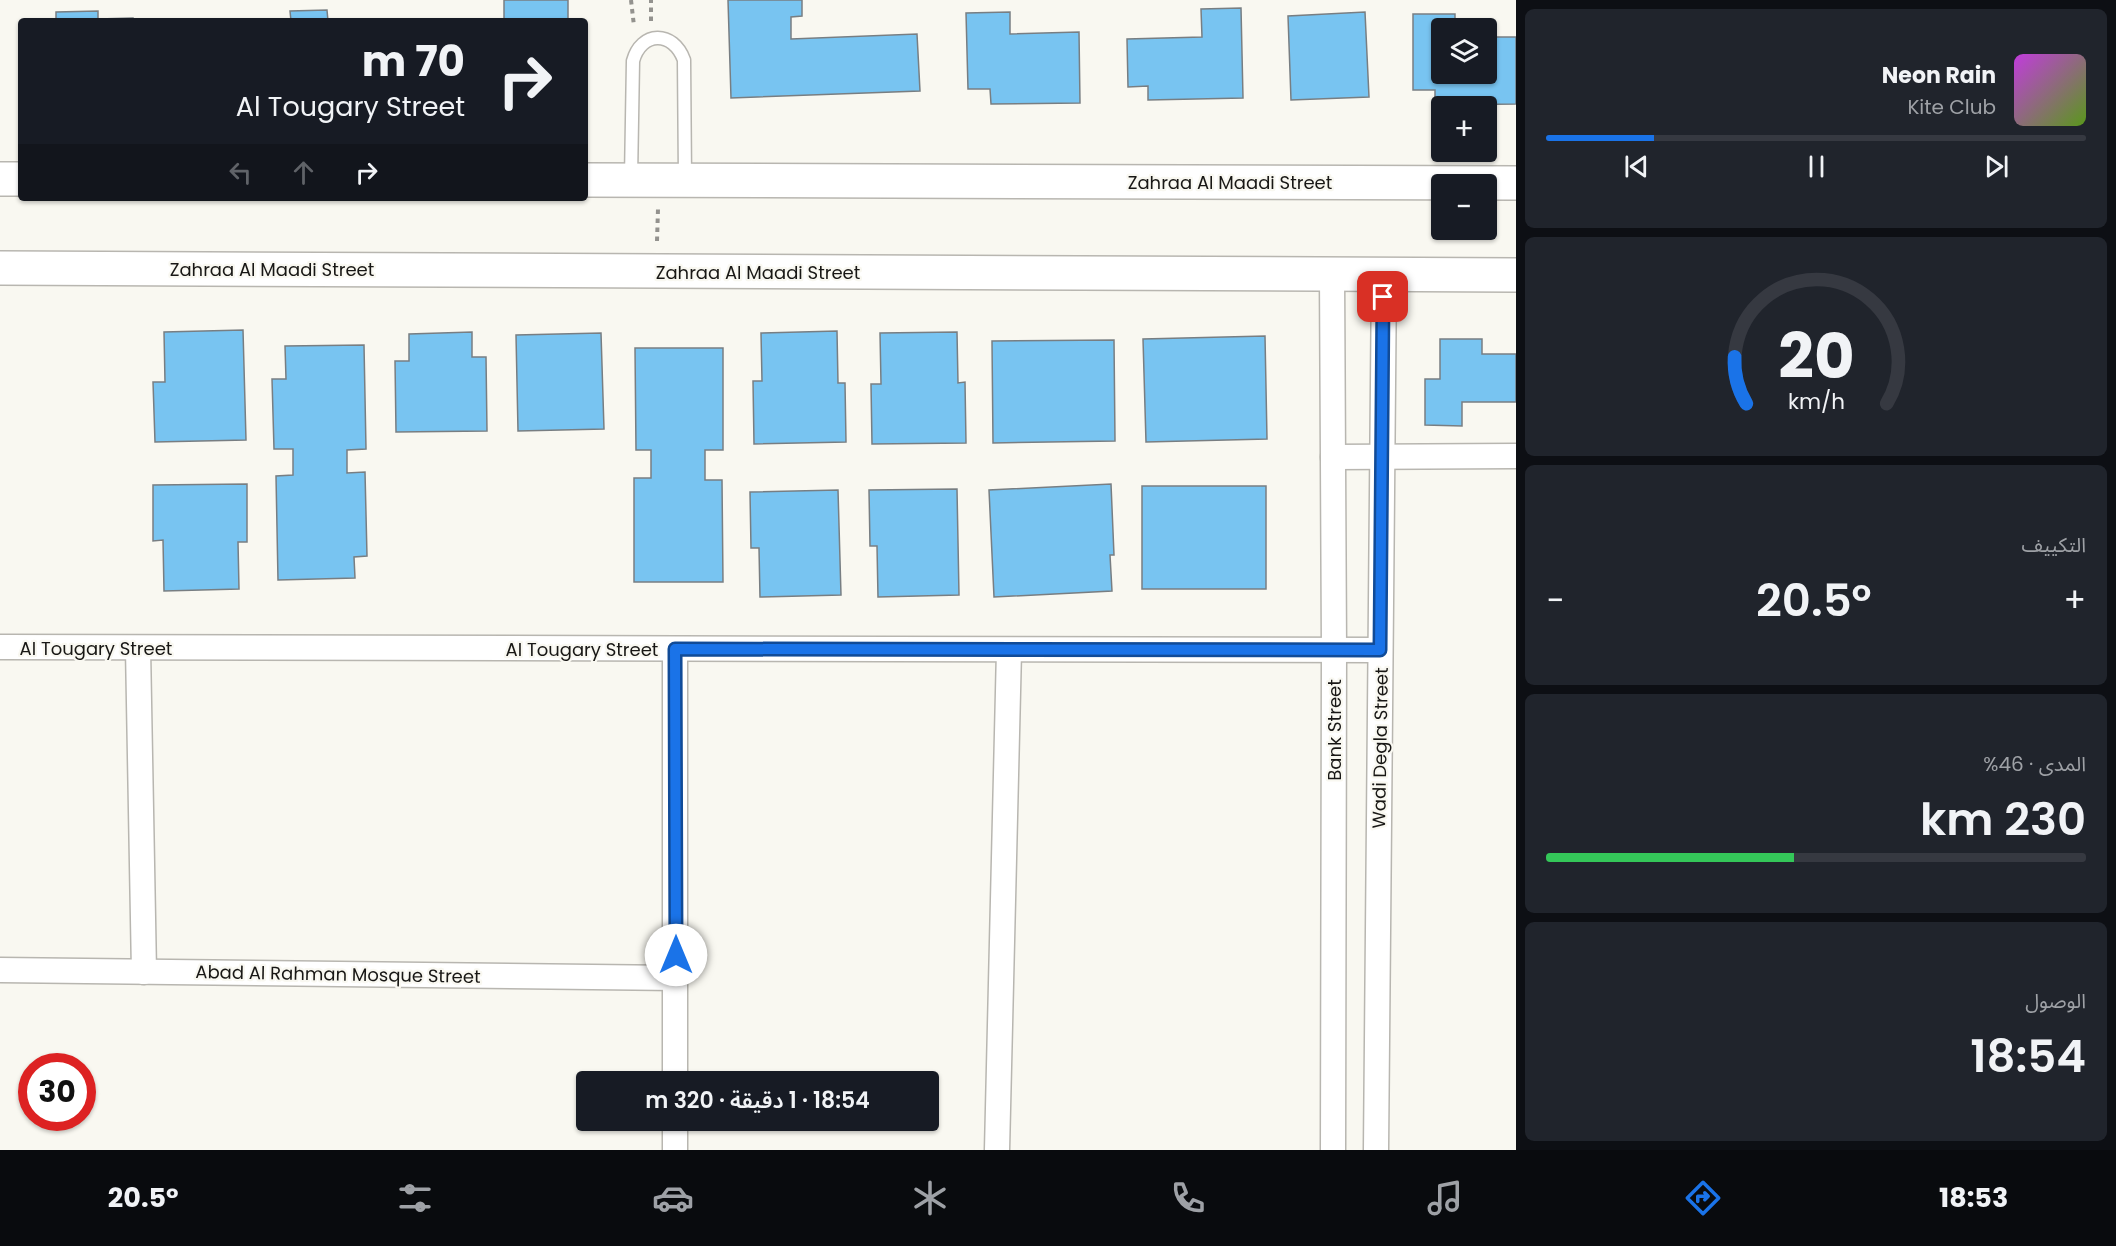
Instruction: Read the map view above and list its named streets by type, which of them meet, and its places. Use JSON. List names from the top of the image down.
{
  "streets": {
    "main road": ["Zahraa Al Maadi Street"],
    "street": [
      "Al Tougary Street",
      "Bank Street",
      "Wadi Degla Street",
      "Abad Al Rahman Mosque Street"
    ]
  },
  "crossings": [
    ["Zahraa Al Maadi Street", "Bank Street"],
    ["Zahraa Al Maadi Street", "Wadi Degla Street"],
    ["Al Tougary Street", "Bank Street"],
    ["Al Tougary Street", "Wadi Degla Street"]
  ],
  "page": {
    "map_buttons": ["+", "−"],
    "turn": ["70 m", "Al Tougary Street"],
    "song": ["Neon Rain", "Kite Club"],
    "tile": [
      "التكييف",
      ["المدى · 46%", "230 km"],
      ["الوصول", "18:54"]
    ],
    "heat": ["−", "20.5°", "+"],
    "limit": "30",
    "trip": "18:54 · 1 دقيقة · 320 m",
    "tabs": ["18:53", "20.5°"],
    "gauge": ["20", "km/h"]
  }
}
